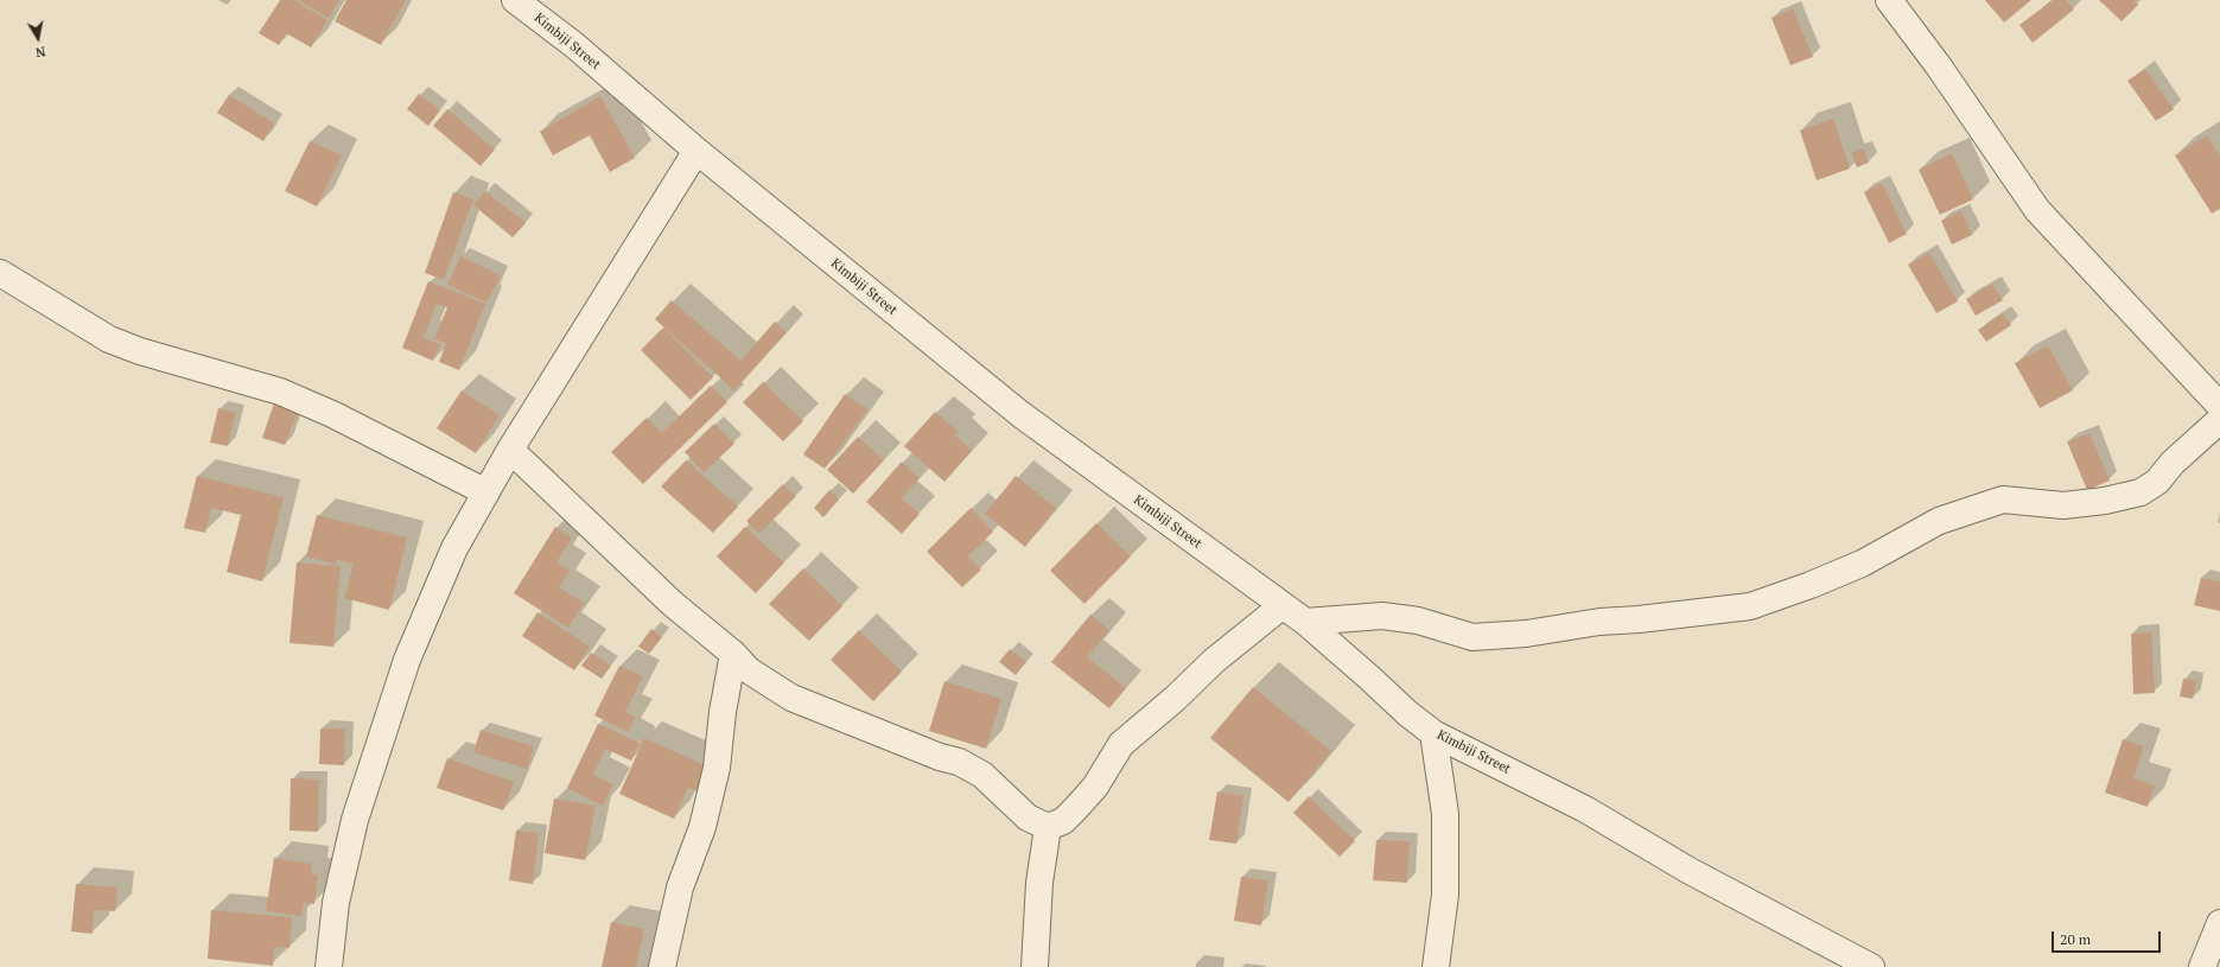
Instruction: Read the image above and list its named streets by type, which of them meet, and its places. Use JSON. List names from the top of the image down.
{
  "streets": {
    "street": ["Kimbiji Street"]
  },
  "scale_bar": "20 m",
  "north": "bottom"
}
